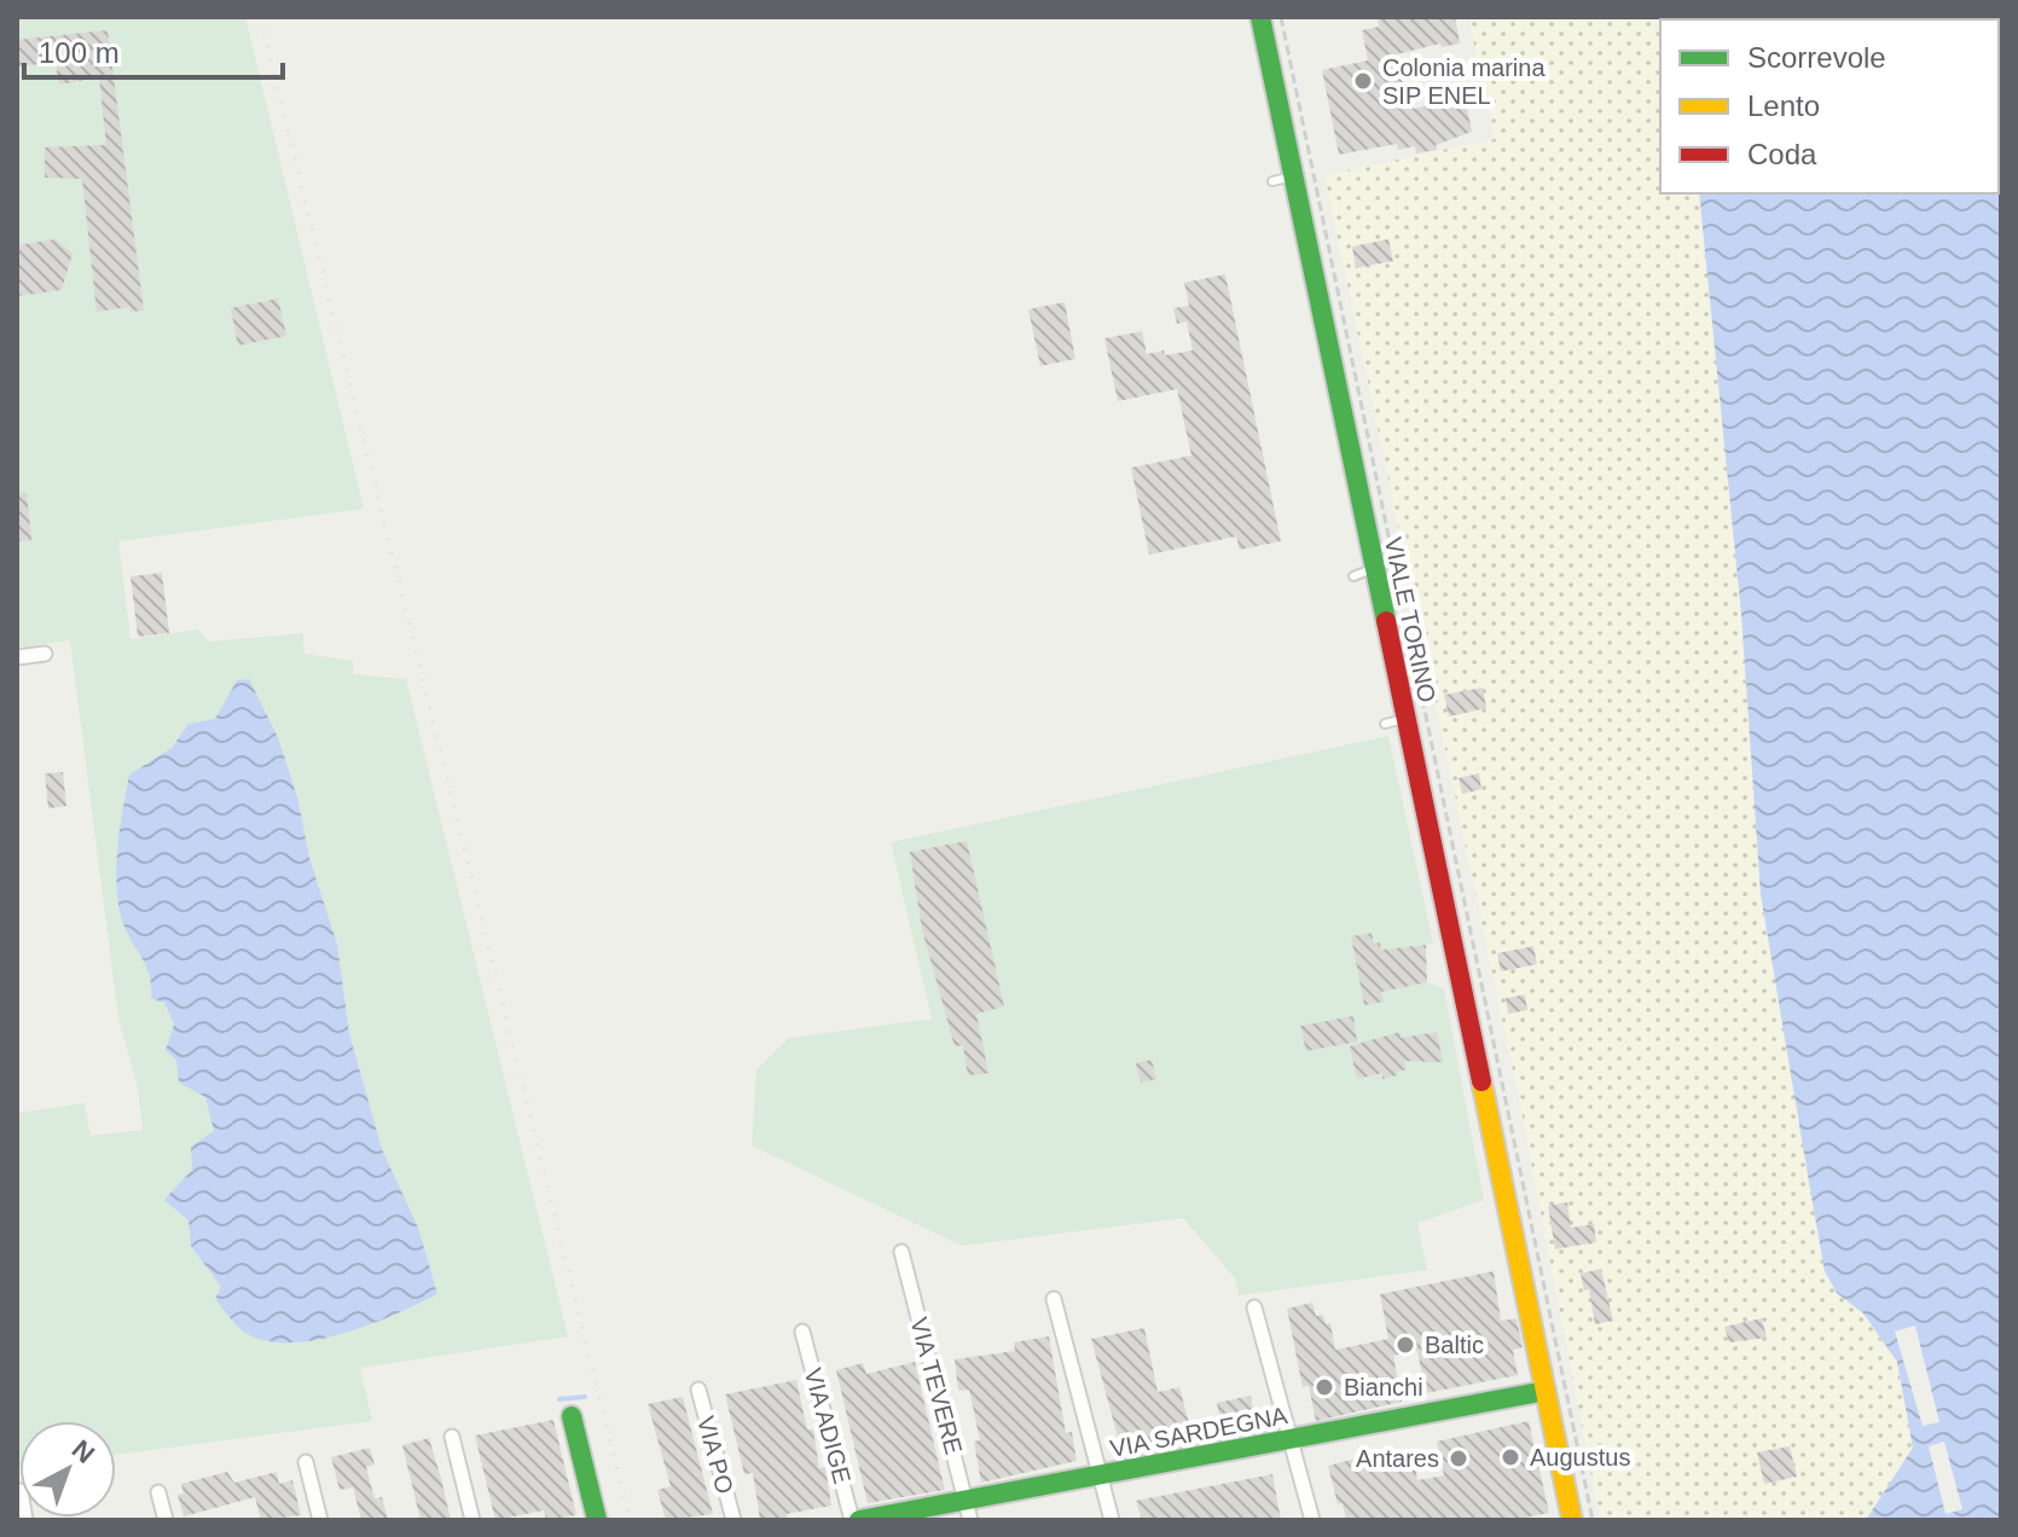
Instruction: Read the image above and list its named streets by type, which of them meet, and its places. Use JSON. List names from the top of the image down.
{
  "streets": {
    "street": [
      "VIALE TORINO",
      "VIA TEVERE",
      "VIA ADIGE",
      "VIA SARDEGNA",
      "VIA PO"
    ]
  },
  "crossings": [
    ["VIALE TORINO", "VIA SARDEGNA"],
    ["VIA TEVERE", "VIA SARDEGNA"],
    ["VIA ADIGE", "VIA SARDEGNA"]
  ],
  "places": [
    "Colonia marina SIP ENEL",
    "Baltic",
    "Bianchi",
    "Augustus",
    "Antares"
  ],
  "legend": ["Scorrevole", "Lento", "Coda"],
  "scale_bar": "100 m",
  "north": "top right"
}
